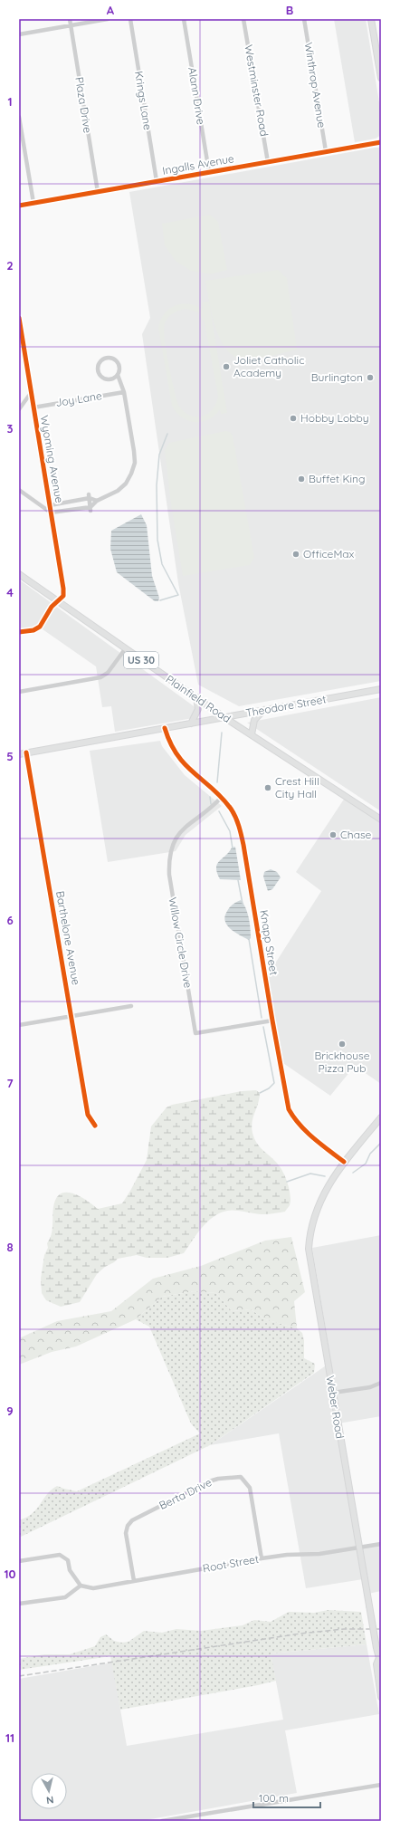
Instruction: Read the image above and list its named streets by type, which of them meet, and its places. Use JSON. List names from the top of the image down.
{
  "streets": {
    "main road": [
      "US 30",
      "Plainfield Road",
      "Theodore Street",
      "Weber Road"
    ],
    "street": [
      "Winthrop Avenue",
      "Westminster Road",
      "Alann Drive",
      "Krings Lane",
      "Plaza Drive",
      "Ingalls Avenue",
      "Joy Lane",
      "Wyoming Avenue",
      "Barthelone Avenue",
      "Willow Circle Drive",
      "Knapp Street",
      "Berta Drive",
      "Root Street"
    ]
  },
  "crossings": [
    ["Winthrop Avenue", "Ingalls Avenue"],
    ["Westminster Road", "Ingalls Avenue"],
    ["Alann Drive", "Ingalls Avenue"],
    ["Krings Lane", "Ingalls Avenue"],
    ["Plaza Drive", "Ingalls Avenue"],
    ["Joy Lane", "Wyoming Avenue"],
    ["Wyoming Avenue", "Plainfield Road"],
    ["Plainfield Road", "Theodore Street"],
    ["Theodore Street", "Barthelone Avenue"],
    ["Theodore Street", "Knapp Street"],
    ["Willow Circle Drive", "Knapp Street"],
    ["Knapp Street", "Weber Road"],
    ["Weber Road", "Root Street"],
    ["Berta Drive", "Root Street"]
  ],
  "places": [
    "Joliet Catholic Academy",
    "Burlington",
    "Hobby Lobby",
    "Buffet King",
    "OfficeMax",
    "Crest Hill City Hall",
    "Chase",
    "Brickhouse Pizza Pub"
  ],
  "scale_bar": "100 m",
  "north": "bottom",
  "grid": {
    "columns": ["A", "B"],
    "rows": [
      "1",
      "2",
      "3",
      "4",
      "5",
      "6",
      "7",
      "8",
      "9",
      "10",
      "11"
    ]
  }
}
